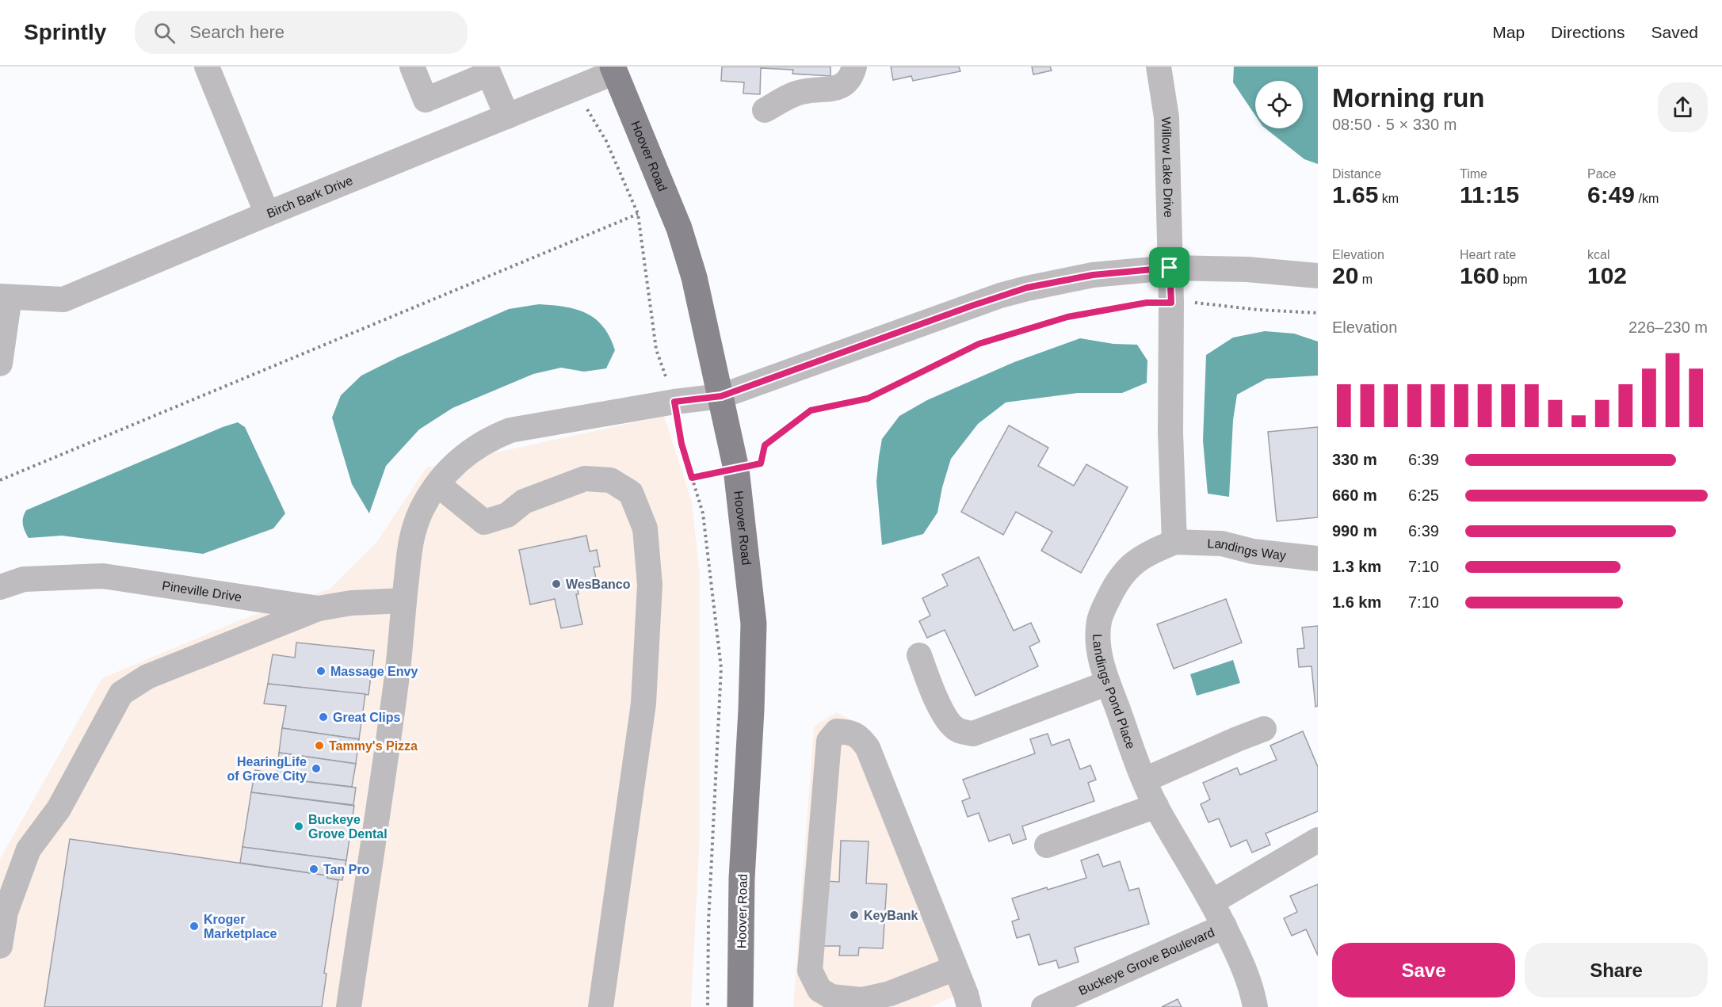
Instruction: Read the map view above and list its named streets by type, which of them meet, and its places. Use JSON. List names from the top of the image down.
{
  "streets": {
    "main road": ["Hoover Road"],
    "street": [
      "Willow Lake Drive",
      "Birch Bark Drive",
      "Landings Way",
      "Pineville Drive",
      "Landings Pond Place",
      "Buckeye Grove Boulevard"
    ]
  },
  "crossings": [
    ["Hoover Road", "Birch Bark Drive"],
    ["Landings Way", "Landings Pond Place"],
    ["Landings Pond Place", "Buckeye Grove Boulevard"]
  ],
  "places": [
    "WesBanco",
    "Massage Envy",
    "Great Clips",
    "Tammy's Pizza",
    "HearingLife of Grove City",
    "Buckeye Grove Dental",
    "Tan Pro",
    "KeyBank",
    "Kroger Marketplace"
  ],
  "page": {
    "header": "Sprintly",
    "search": "Search here",
    "nav": ["Map", "Directions", "Saved"],
    "heading": ["Morning run", "08:50 · 5 × 330 m"],
    "stats": [
      ["Distance", "1.65 km"],
      ["Time", "11:15"],
      ["Pace", "6:49 /km"],
      ["Elevation", "20 m"],
      ["Heart rate", "160 bpm"],
      ["kcal", "102"]
    ],
    "chart": ["Elevation", "226–230 m"],
    "list": [
      {
        "name": "330 m",
        "note": "6:39"
      },
      {
        "name": "660 m",
        "note": "6:25"
      },
      {
        "name": "990 m",
        "note": "6:39"
      },
      {
        "name": "1.3 km",
        "note": "7:10"
      },
      {
        "name": "1.6 km",
        "note": "7:10"
      }
    ],
    "buttons": ["Save", "Share"]
  }
}
